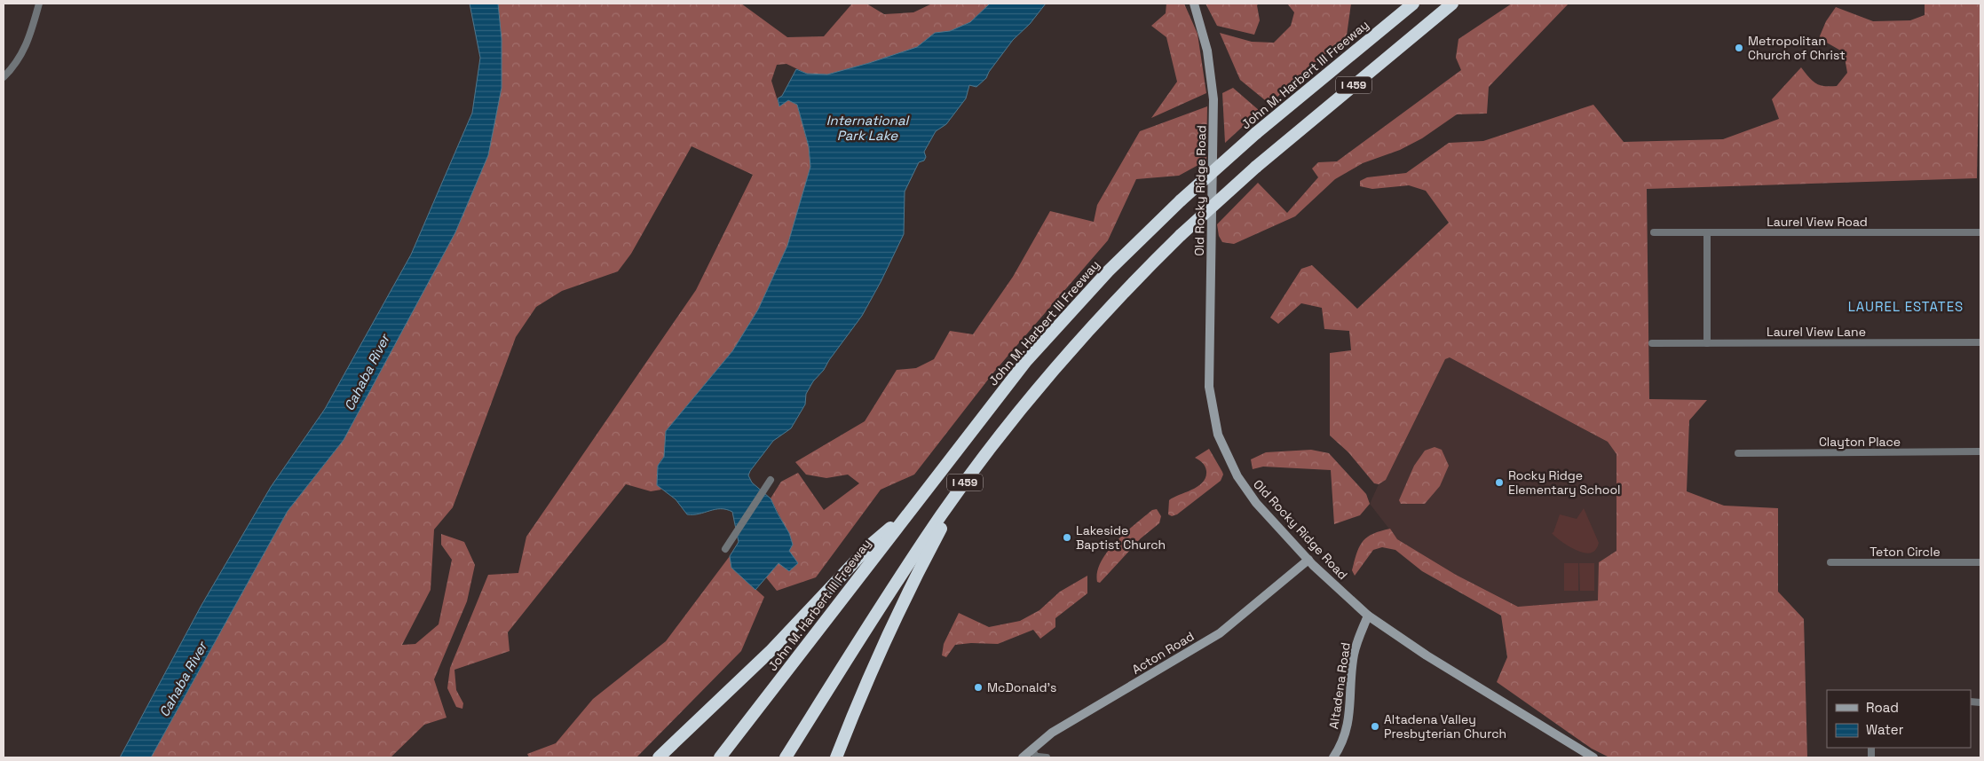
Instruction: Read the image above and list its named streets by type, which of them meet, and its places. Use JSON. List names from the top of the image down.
{
  "streets": {
    "highway": ["John M. Harbert III Freeway", "I 459"],
    "street": [
      "Old Rocky Ridge Road",
      "Laurel View Road",
      "Laurel View Lane",
      "Clayton Place",
      "Teton Circle",
      "Acton Road",
      "Altadena Road"
    ]
  },
  "crossings": [
    ["Old Rocky Ridge Road", "Acton Road"],
    ["Old Rocky Ridge Road", "Altadena Road"]
  ],
  "districts": ["LAUREL ESTATES"],
  "water": ["International Park Lake", "Cahaba River"],
  "places": [
    "Metropolitan Church of Christ",
    "Rocky Ridge Elementary School",
    "Lakeside Baptist Church",
    "McDonald's",
    "Altadena Valley Presbyterian Church"
  ],
  "legend": ["Road", "Water"]
}
